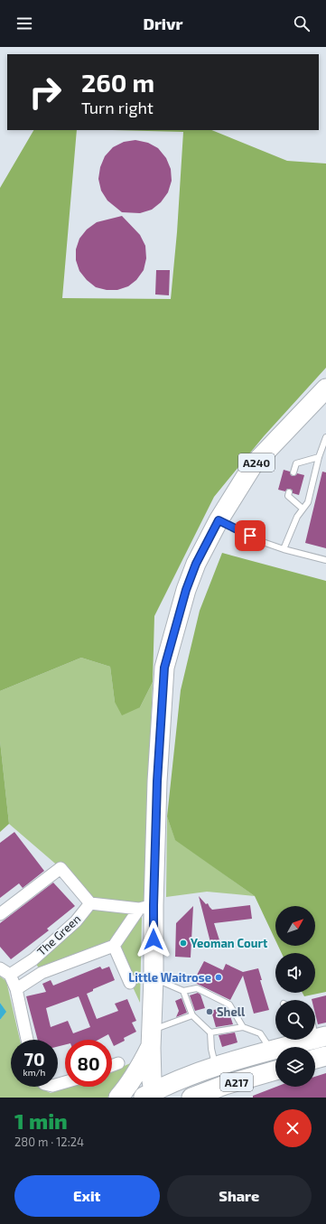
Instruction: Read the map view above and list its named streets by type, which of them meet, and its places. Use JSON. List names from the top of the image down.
{
  "streets": {
    "highway": ["A240", "A217"],
    "street": ["The Green"]
  },
  "crossings": [
    ["A240", "A217"]
  ],
  "places": ["Yeoman Court", "Little Waitrose", "Shell"],
  "north": "top right",
  "page": {
    "header": "Drivr",
    "turn": ["260 m", "Turn right"],
    "speed": "70 km/h",
    "limit": "80",
    "heading": ["1 min", "280 m · 12:24"],
    "buttons": ["Exit", "Share"]
  }
}
